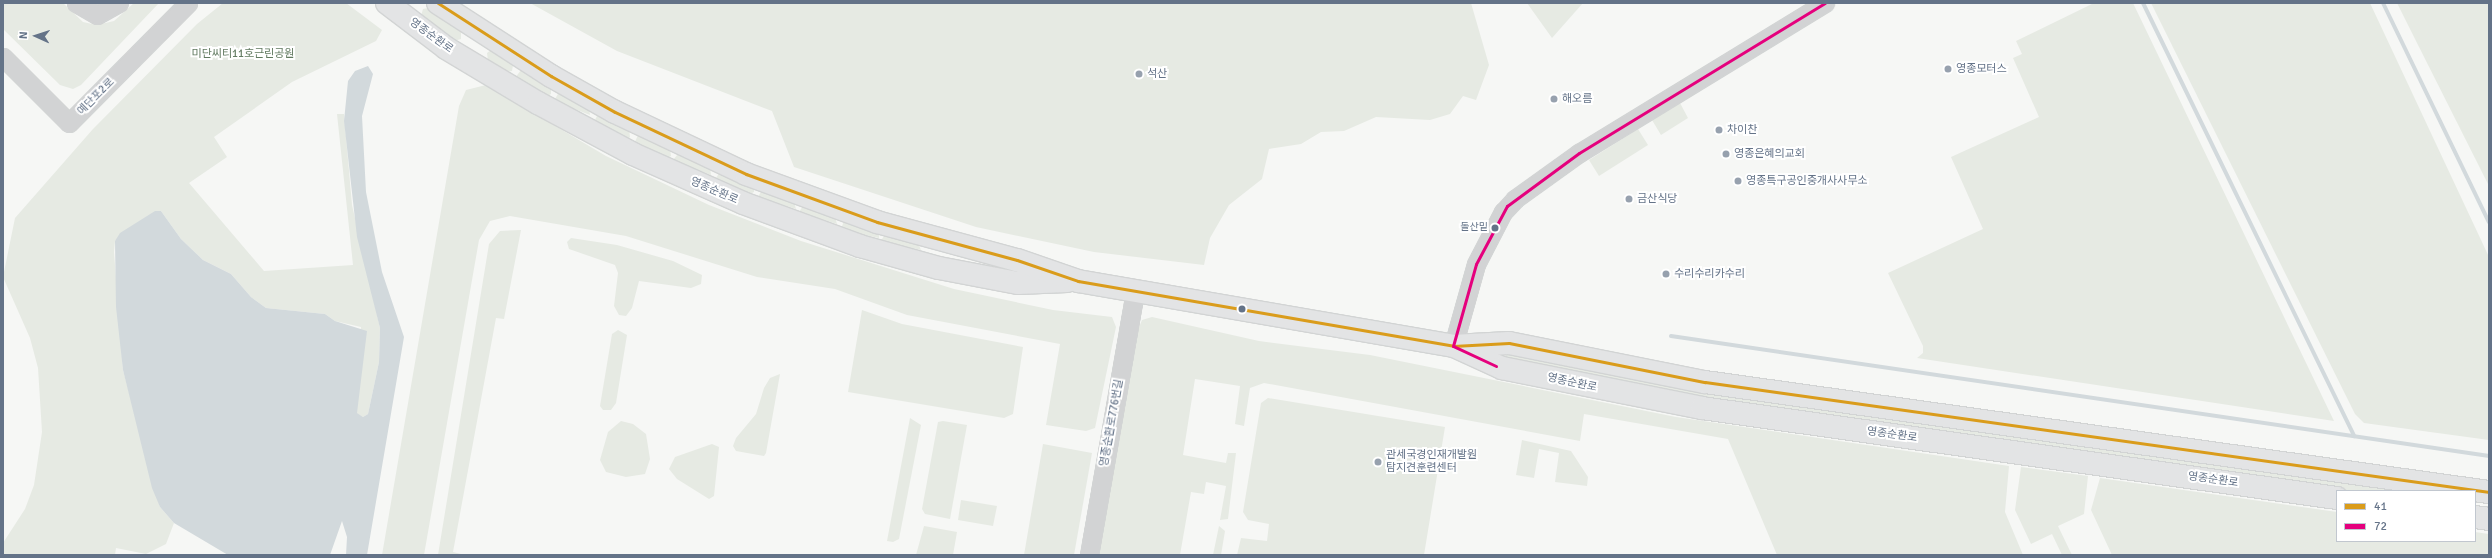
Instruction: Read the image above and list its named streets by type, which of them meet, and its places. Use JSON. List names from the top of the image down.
{
  "streets": {
    "main road": ["영종순환로"],
    "street": ["예단포2로", "영종순환로776번길"]
  },
  "crossings": [
    ["영종순환로", "영종순환로776번길"]
  ],
  "parks": ["미단씨티11호근린공원"],
  "places": [
    "영종모터스",
    "석산",
    "해오름",
    "차이찬",
    "영종은혜의교회",
    "영종특구공인중개사사무소",
    "금산식당",
    "돌산밑",
    "수리수리카수리",
    "관세국경인재개발원 탐지견훈련센터"
  ],
  "lines": ["transit line 41", "transit line 72"],
  "legend": ["41", "72"],
  "north": "left"
}
